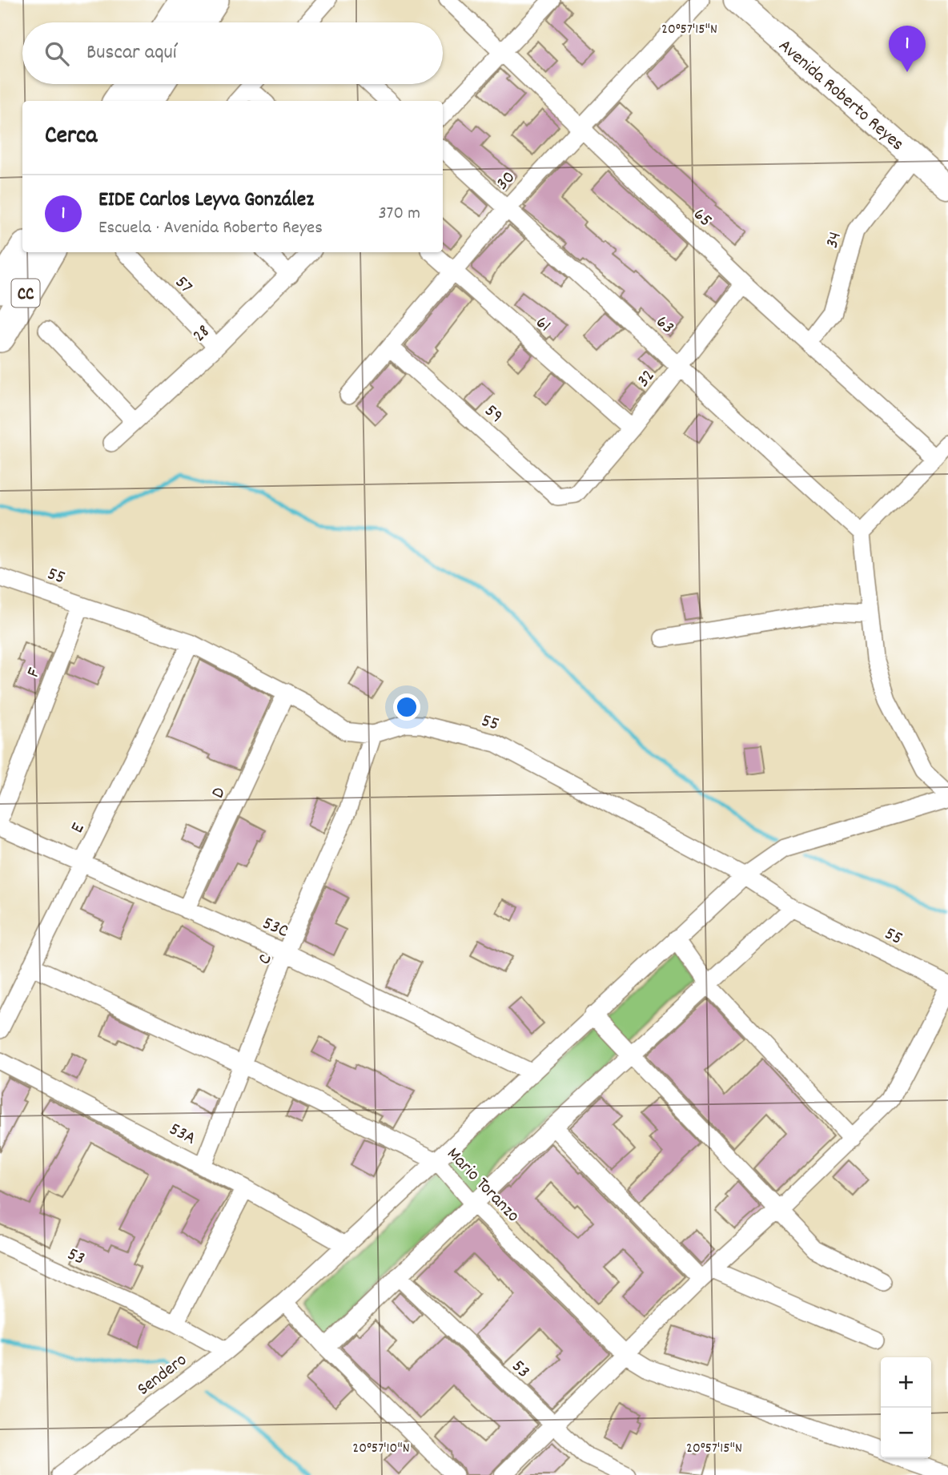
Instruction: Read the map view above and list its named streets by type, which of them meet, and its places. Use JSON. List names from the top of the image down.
{
  "streets": {
    "highway": ["CC"],
    "main road": ["Avenida Roberto Reyes"],
    "street": [
      "30",
      "65",
      "34",
      "57",
      "61",
      "63",
      "28",
      "32",
      "59",
      "55",
      "F",
      "D",
      "E",
      "53C",
      "C",
      "53A",
      "Mario Toranzo",
      "53",
      "Sendero"
    ]
  },
  "crossings": [
    ["Avenida Roberto Reyes", "34"],
    ["30", "65"],
    ["30", "61"],
    ["30", "63"],
    ["30", "59"],
    ["65", "34"],
    ["65", "32"],
    ["57", "28"],
    ["61", "32"],
    ["63", "32"],
    ["32", "59"],
    ["55", "F"],
    ["55", "D"],
    ["55", "E"],
    ["55", "C"],
    ["55", "Sendero"],
    ["D", "53C"],
    ["E", "53C"],
    ["E", "Mario Toranzo"],
    ["53C", "C"],
    ["53C", "Sendero"],
    ["C", "53A"],
    ["C", "Mario Toranzo"],
    ["53A", "Sendero"],
    ["Mario Toranzo", "Sendero"],
    ["53", "Sendero"]
  ],
  "page": {
    "search": "Buscar aquí",
    "pins": "1",
    "heading": "Cerca",
    "list": [
      {
        "mark": "1",
        "name": "EIDE Carlos Leyva González",
        "note": "Escuela · Avenida Roberto Reyes",
        "value": "370 m"
      }
    ],
    "map_buttons": ["+", "−"]
  },
  "coordinates": ["20°57'15\"N", "20°57'10\"N"]
}
